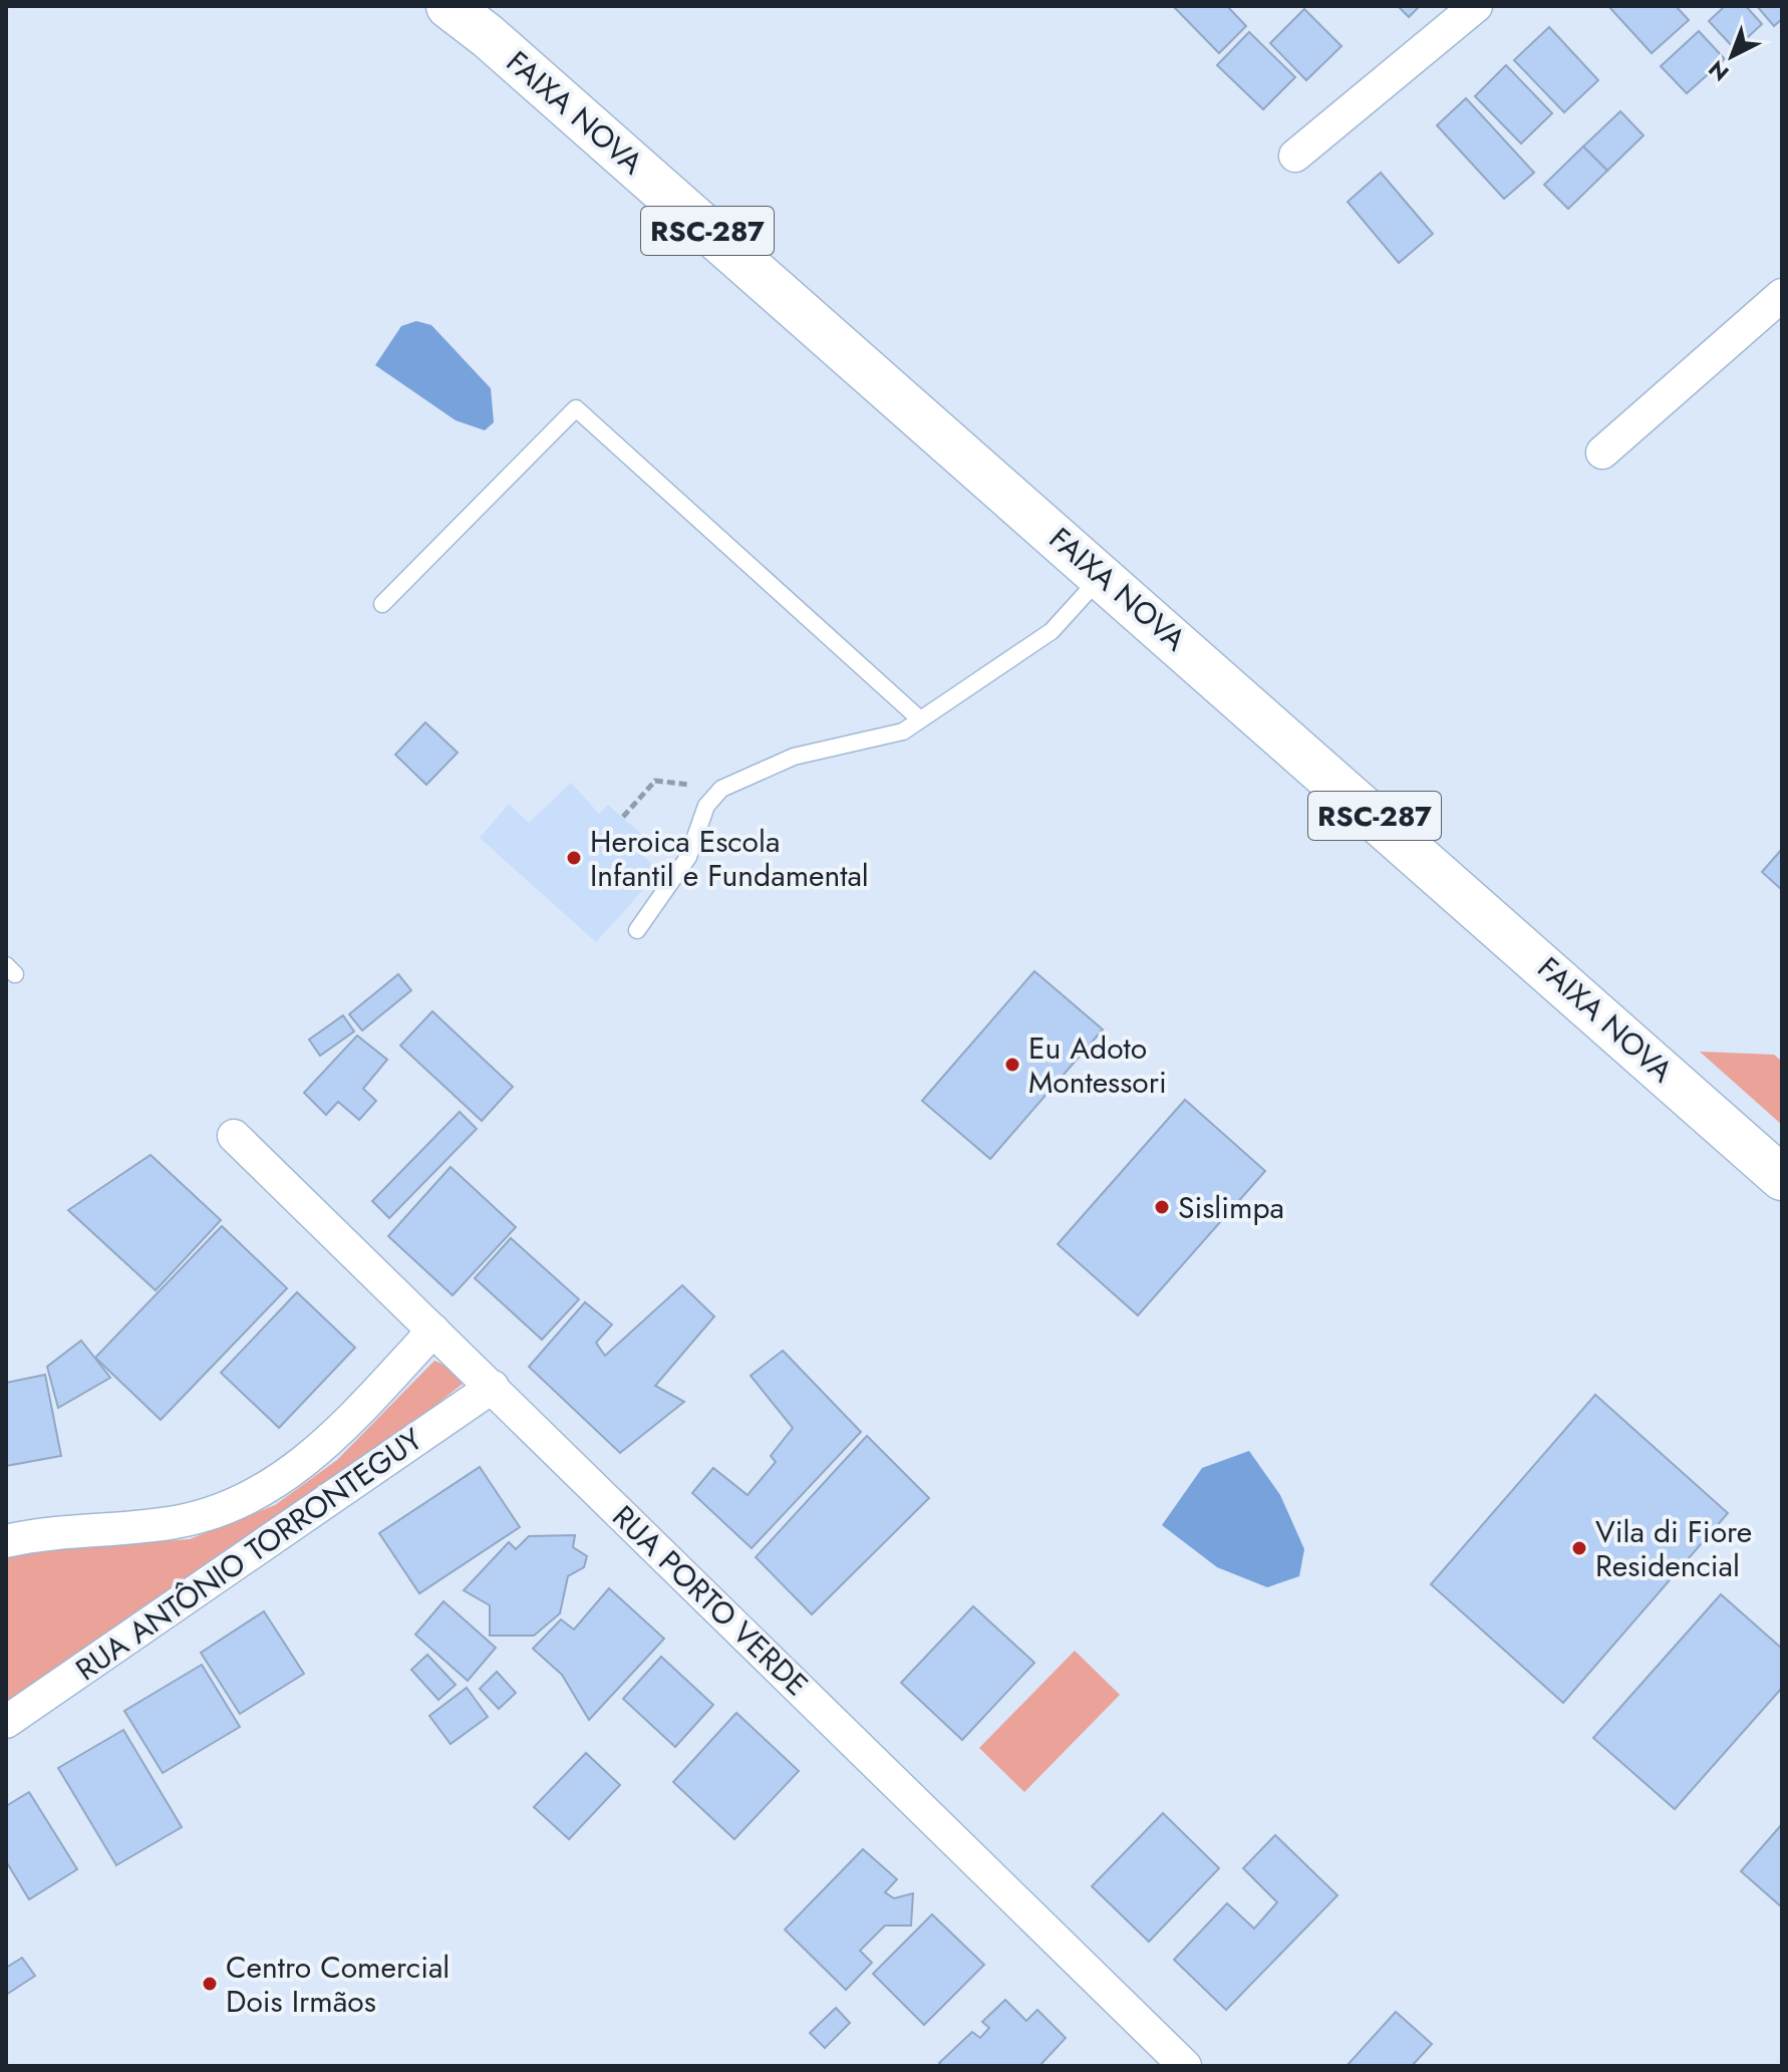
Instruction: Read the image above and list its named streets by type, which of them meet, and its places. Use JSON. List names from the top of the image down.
{
  "streets": {
    "highway": ["FAIXA NOVA", "RSC-287"],
    "street": ["RUA ANTÔNIO TORRONTEGUY", "RUA PORTO VERDE"]
  },
  "crossings": [
    ["RUA ANTÔNIO TORRONTEGUY", "RUA PORTO VERDE"]
  ],
  "places": [
    "Heroica Escola Infantil e Fundamental",
    "Eu Adoto Montessori",
    "Sislimpa",
    "Vila di Fiore Residencial",
    "Centro Comercial Dois Irmãos"
  ],
  "north": "bottom left"
}
